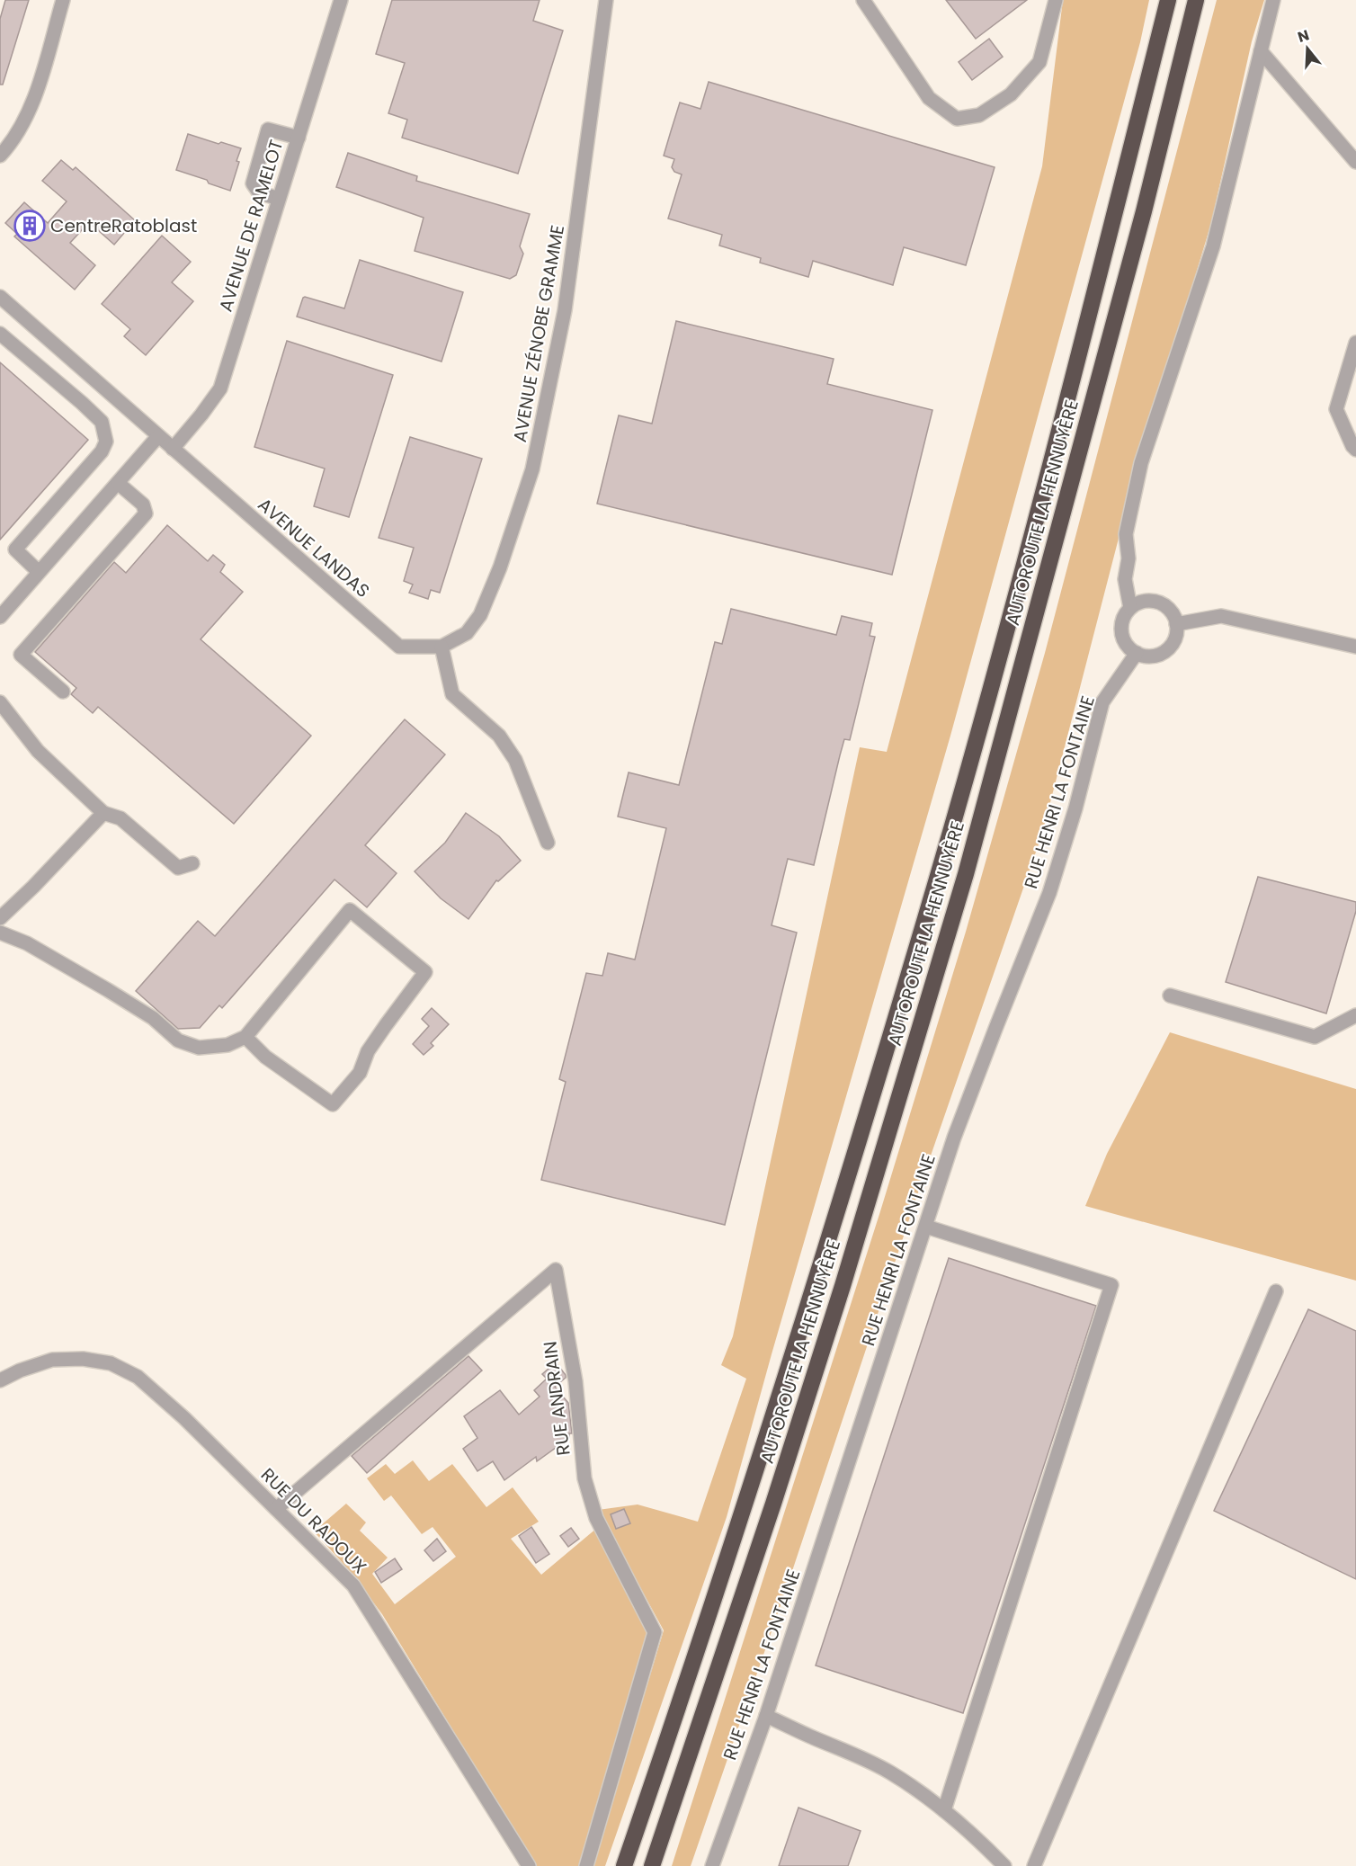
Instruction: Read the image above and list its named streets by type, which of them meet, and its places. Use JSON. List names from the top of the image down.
{
  "streets": {
    "highway": ["AUTOROUTE LA HENNUYÈRE"],
    "street": [
      "AVENUE DE RAMELOT",
      "AVENUE ZÉNOBE GRAMME",
      "AVENUE LANDAS",
      "RUE HENRI LA FONTAINE",
      "RUE ANDRAIN",
      "RUE DU RADOUX"
    ]
  },
  "crossings": [
    ["AVENUE DE RAMELOT", "AVENUE LANDAS"],
    ["AVENUE ZÉNOBE GRAMME", "AVENUE LANDAS"],
    ["RUE ANDRAIN", "RUE DU RADOUX"]
  ],
  "places": {
    "building": ["CentreRatoblast"]
  },
  "north": "top"
}
